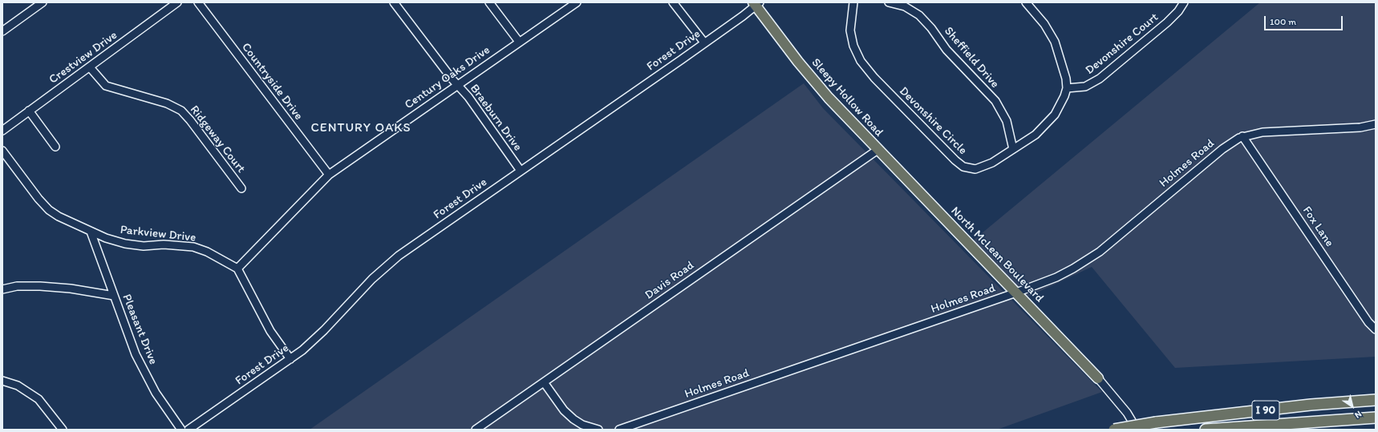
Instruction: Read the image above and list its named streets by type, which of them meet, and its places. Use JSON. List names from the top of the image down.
{
  "streets": {
    "highway": ["I 90"],
    "main road": ["Sleepy Hollow Road", "North McLean Boulevard"],
    "street": [
      "Devonshire Court",
      "Forest Drive",
      "Crestview Drive",
      "Sheffield Drive",
      "Century Oaks Drive",
      "Countryside Drive",
      "Braeburn Drive",
      "Devonshire Circle",
      "Ridgeway Court",
      "Holmes Road",
      "Fox Lane",
      "Parkview Drive",
      "Davis Road",
      "Pleasant Drive"
    ]
  },
  "crossings": [
    ["Devonshire Court", "Devonshire Circle"],
    ["Forest Drive", "Sleepy Hollow Road"],
    ["Forest Drive", "Braeburn Drive"],
    ["Crestview Drive", "Ridgeway Court"],
    ["Sheffield Drive", "Devonshire Circle"],
    ["Century Oaks Drive", "Countryside Drive"],
    ["Century Oaks Drive", "Braeburn Drive"],
    ["Century Oaks Drive", "Parkview Drive"],
    ["Sleepy Hollow Road", "North McLean Boulevard"],
    ["Sleepy Hollow Road", "Davis Road"],
    ["Holmes Road", "Fox Lane"],
    ["Holmes Road", "North McLean Boulevard"],
    ["Parkview Drive", "Pleasant Drive"],
    ["North McLean Boulevard", "Davis Road"]
  ],
  "districts": ["CENTURY OAKS"],
  "scale_bar": "100 m",
  "north": "bottom right"
}
